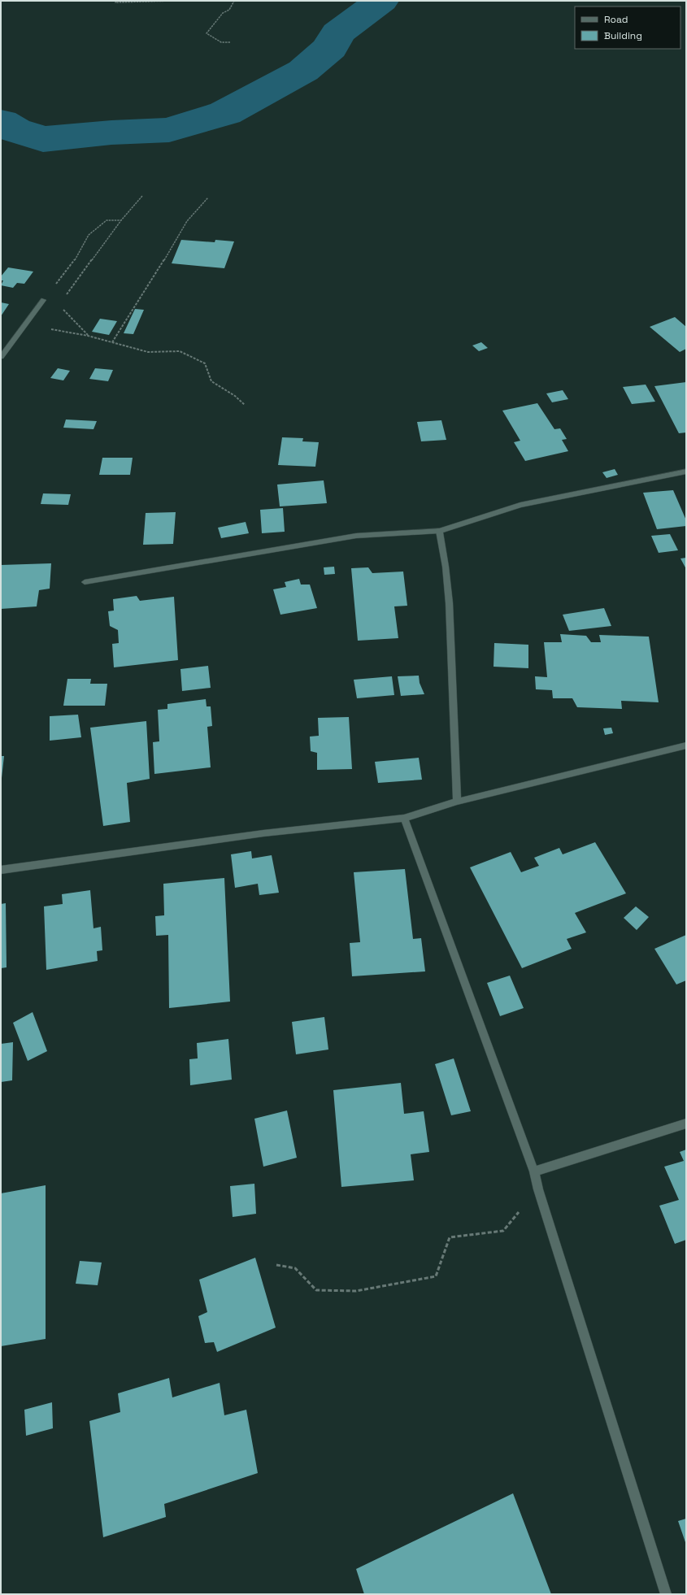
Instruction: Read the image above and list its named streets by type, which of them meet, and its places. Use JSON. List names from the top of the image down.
{
  "legend": ["Road", "Building"]
}
